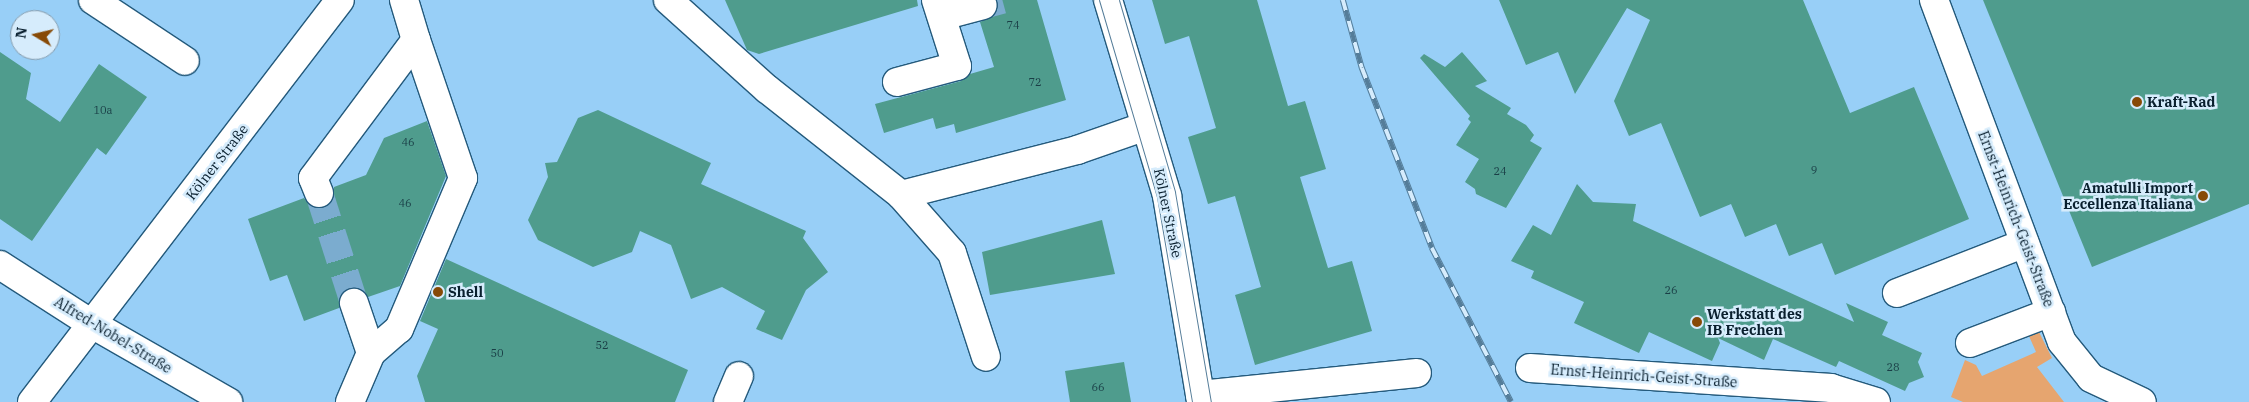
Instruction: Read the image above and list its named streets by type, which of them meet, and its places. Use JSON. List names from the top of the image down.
{
  "streets": {
    "street": ["Kölner Straße", "Ernst-Heinrich-Geist-Straße", "Alfred-Nobel-Straße"]
  },
  "crossings": [
    ["Kölner Straße", "Alfred-Nobel-Straße"]
  ],
  "places": [
    "Kraft-Rad",
    "Amatulli Import Eccellenza Italiana",
    "Shell",
    "Werkstatt des IB Frechen"
  ],
  "house_numbers": [
    "74",
    "72",
    "10a",
    "46",
    "9",
    "24",
    "46",
    "26",
    "52",
    "50",
    "28",
    "66"
  ],
  "north": "left"
}
